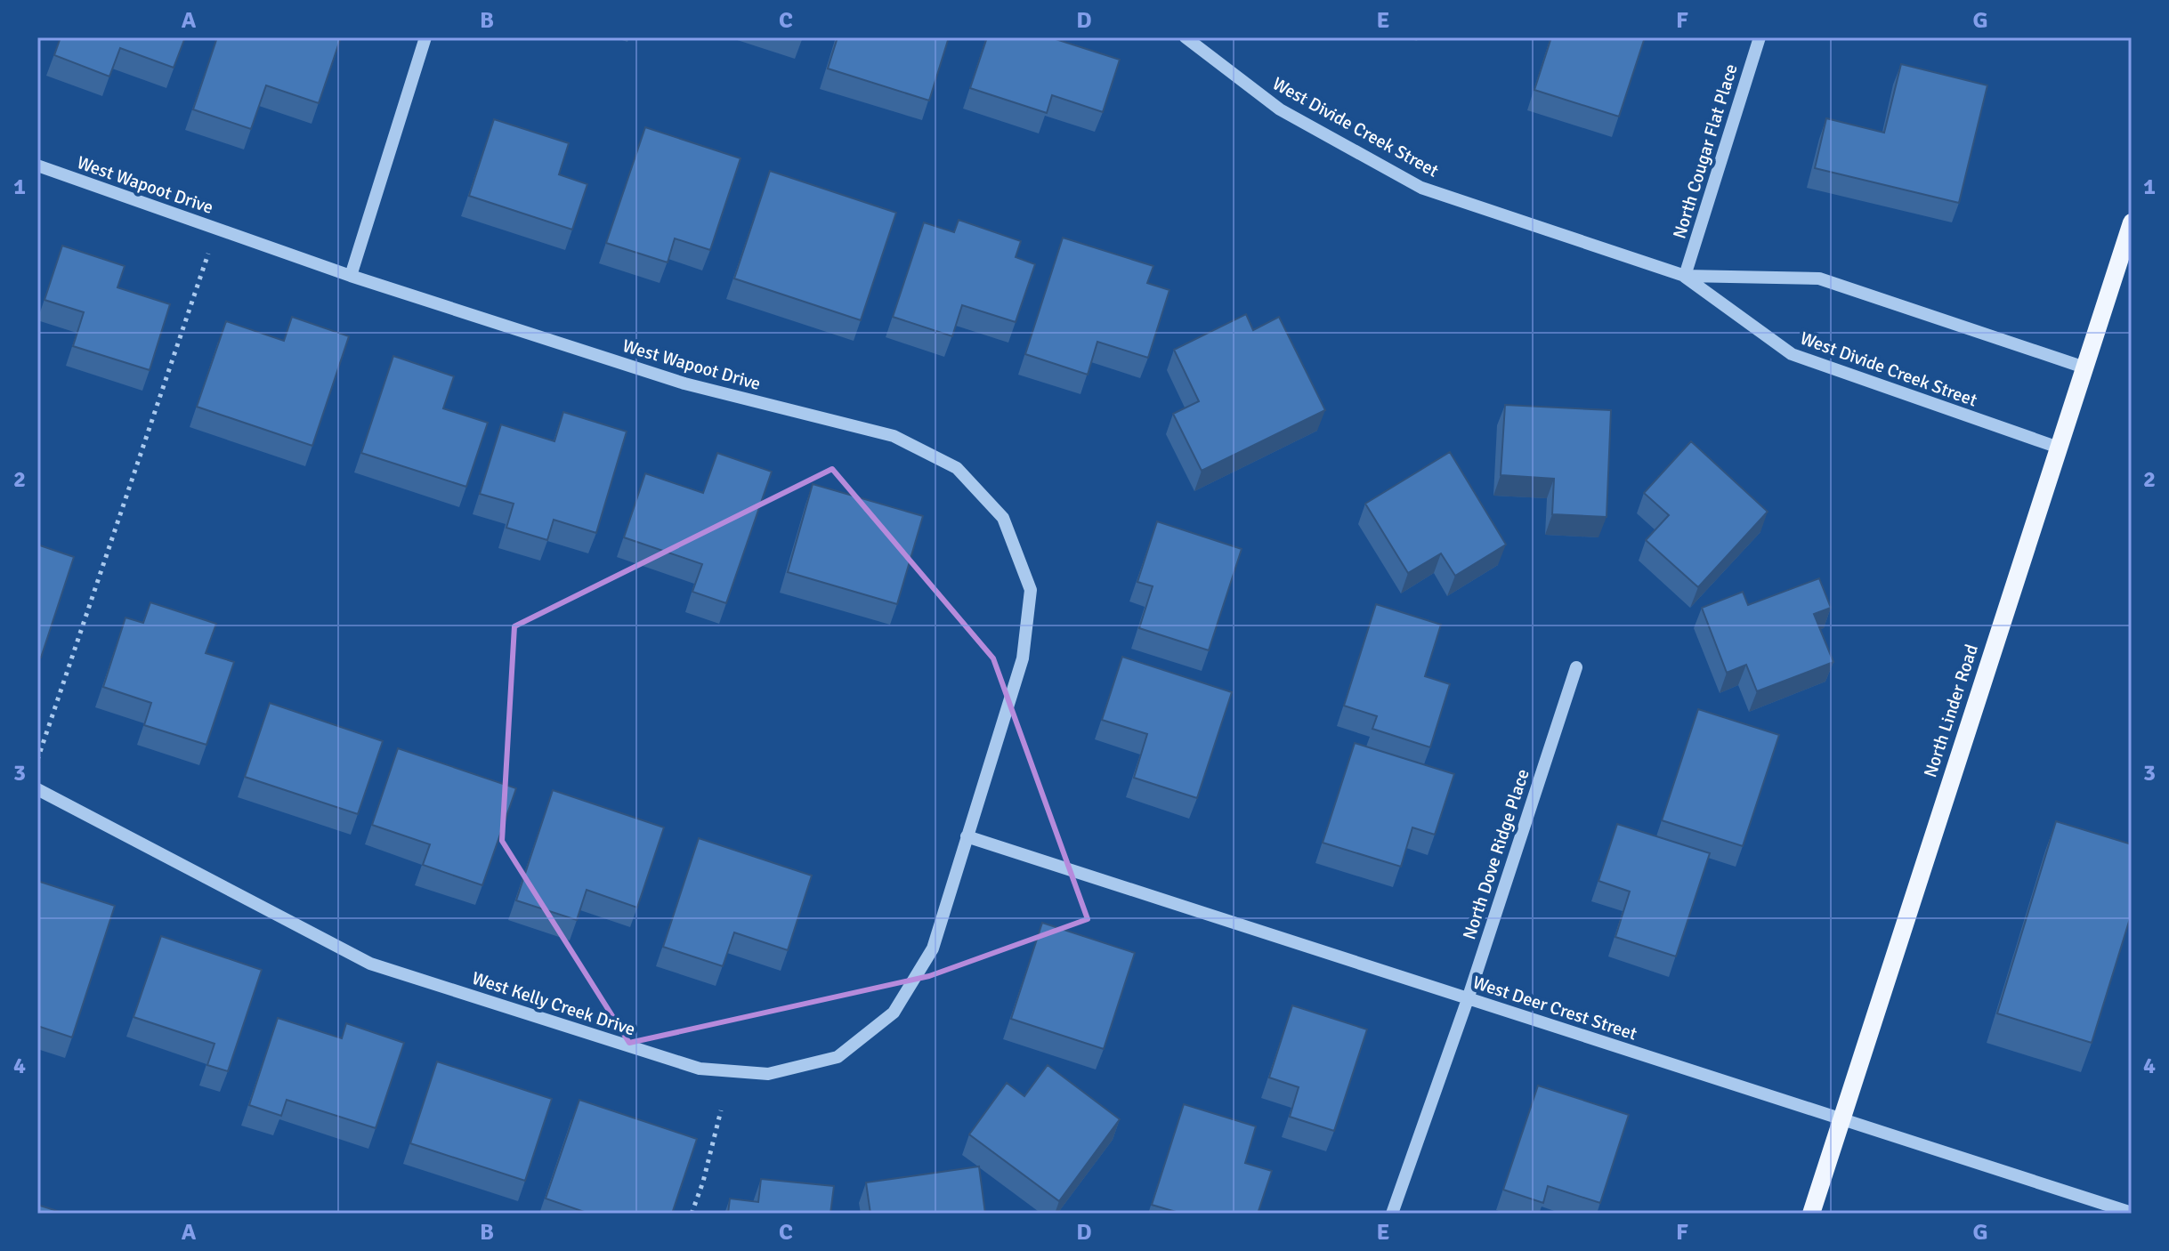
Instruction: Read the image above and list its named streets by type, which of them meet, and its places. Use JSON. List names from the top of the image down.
{
  "streets": {
    "main road": ["North Linder Road"],
    "street": [
      "West Divide Creek Street",
      "North Cougar Flat Place",
      "West Wapoot Drive",
      "North Dove Ridge Place",
      "West Kelly Creek Drive",
      "West Deer Crest Street"
    ]
  },
  "crossings": [
    ["West Divide Creek Street", "North Cougar Flat Place"],
    ["West Divide Creek Street", "North Linder Road"],
    ["West Wapoot Drive", "West Kelly Creek Drive"],
    ["West Wapoot Drive", "West Deer Crest Street"],
    ["North Linder Road", "West Deer Crest Street"],
    ["North Dove Ridge Place", "West Deer Crest Street"],
    ["West Kelly Creek Drive", "West Deer Crest Street"]
  ],
  "grid": {
    "columns": [
      "A",
      "B",
      "C",
      "D",
      "E",
      "F",
      "G"
    ],
    "rows": [
      "1",
      "2",
      "3",
      "4"
    ]
  }
}
